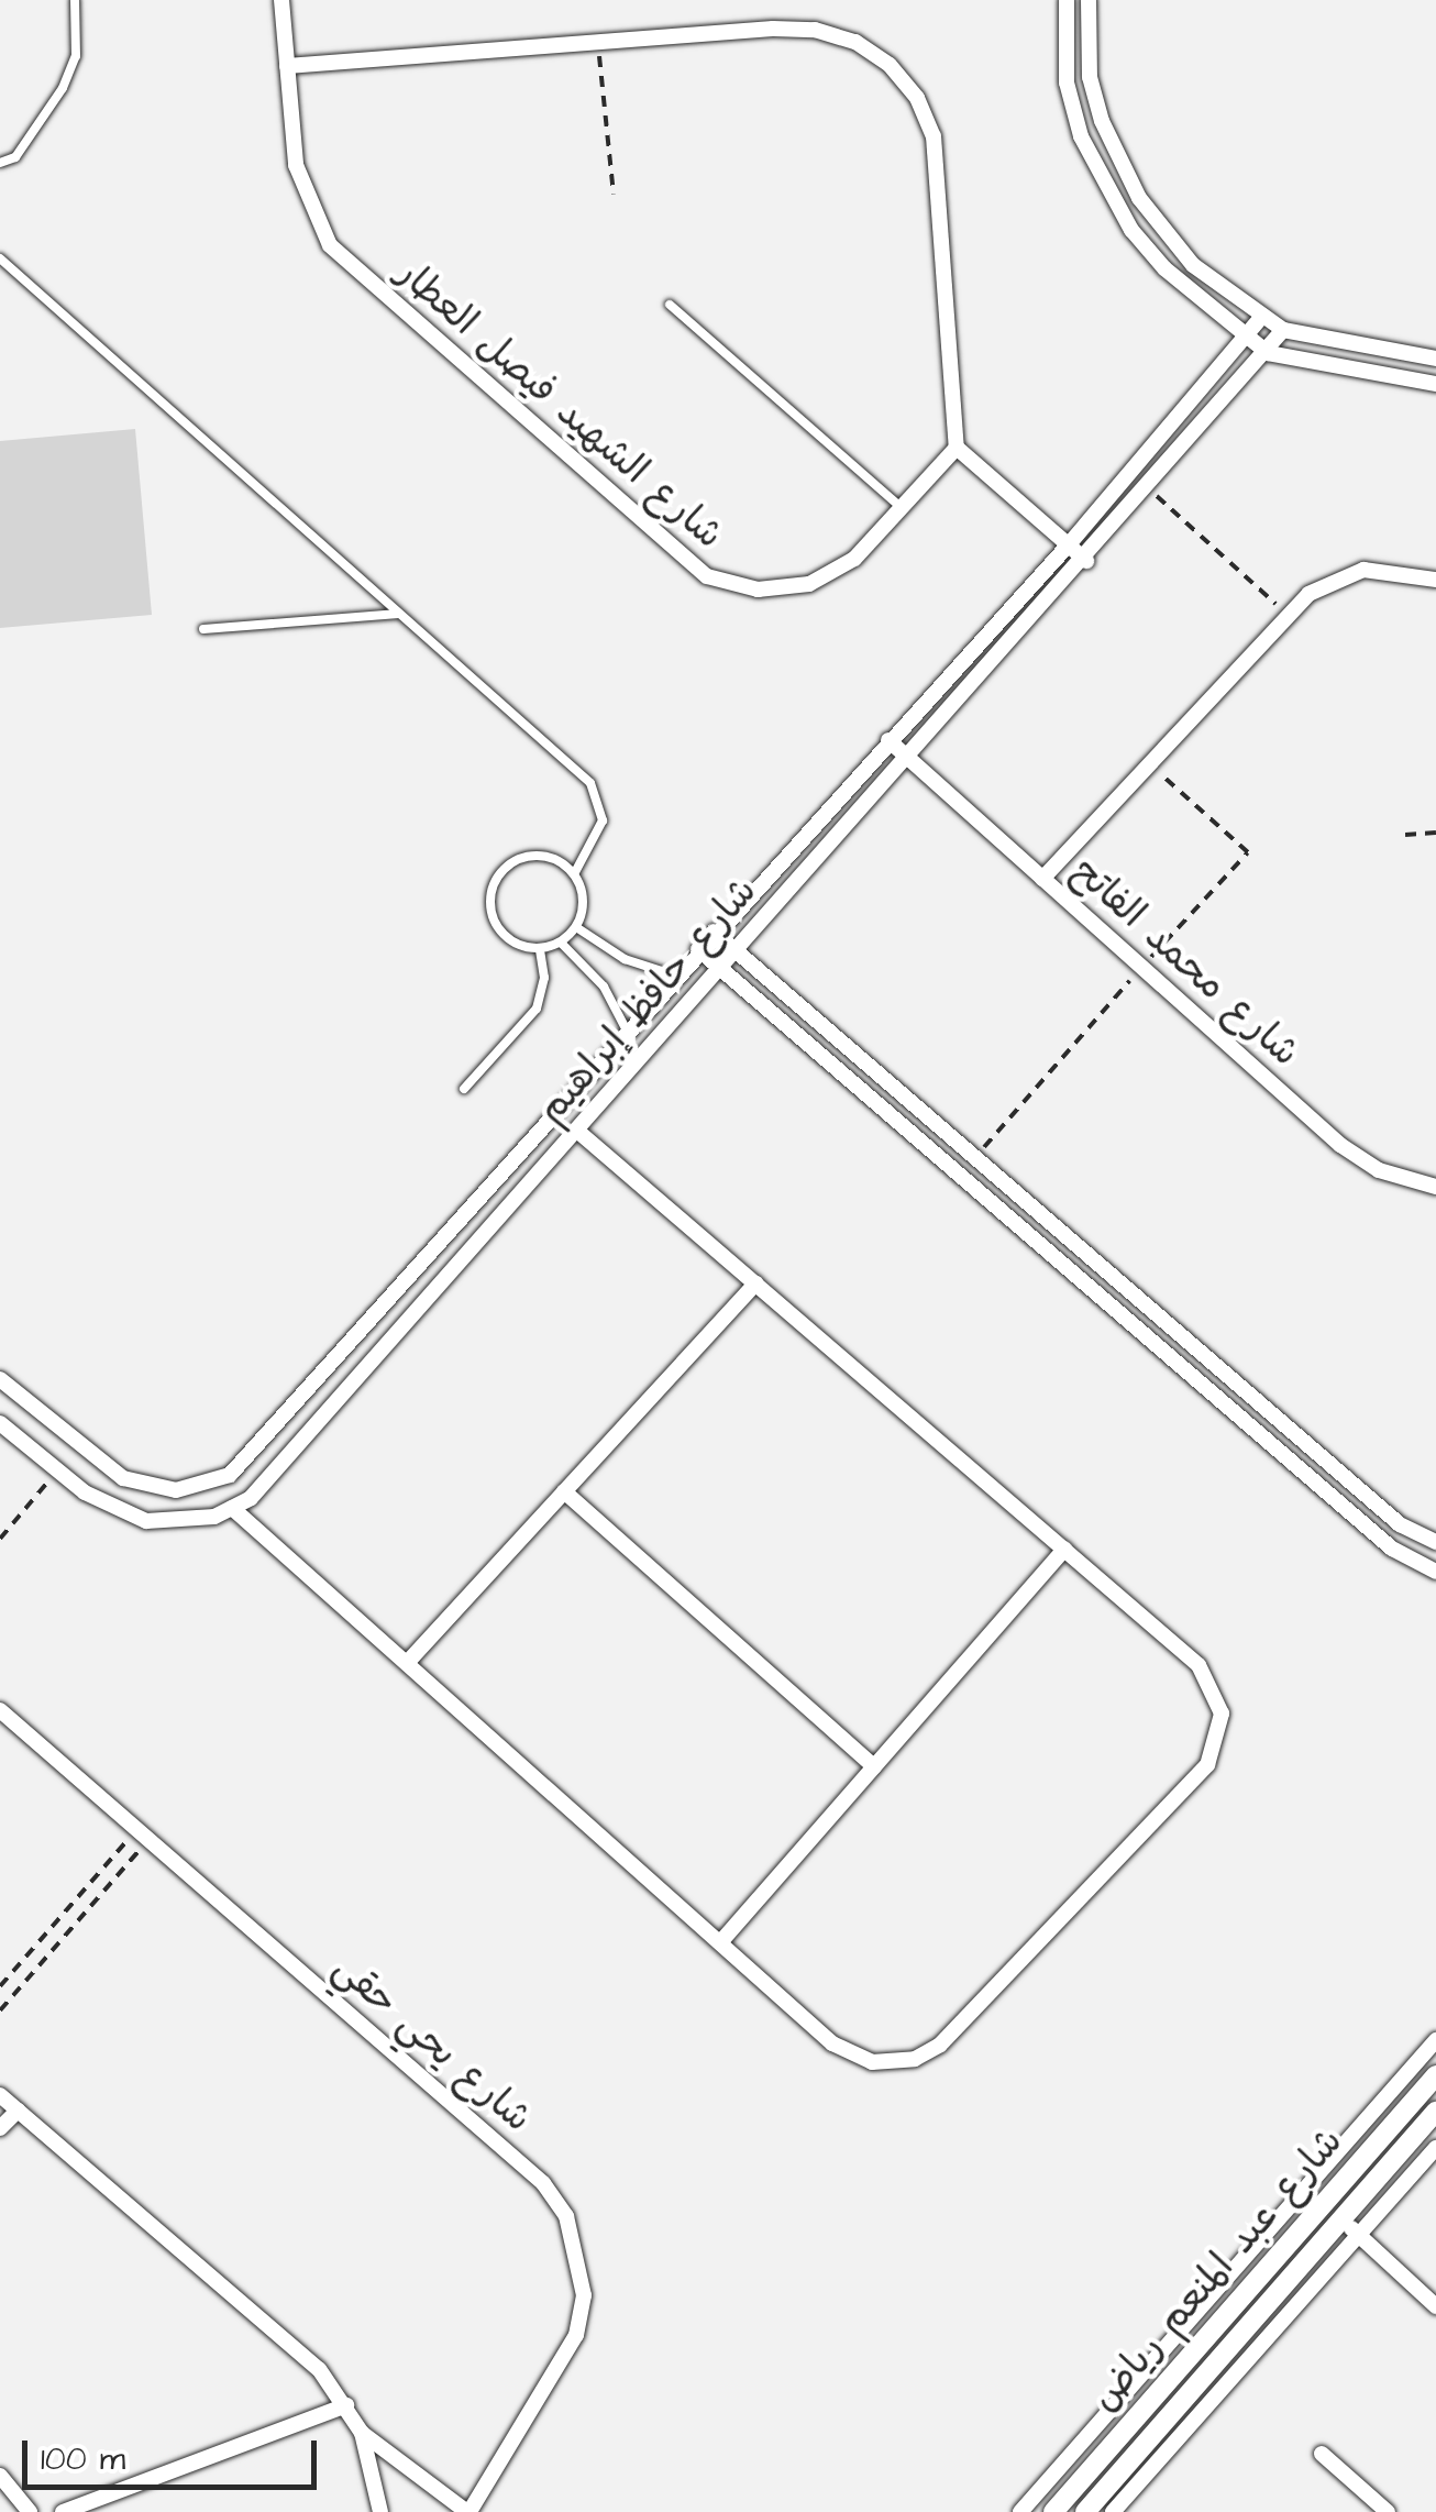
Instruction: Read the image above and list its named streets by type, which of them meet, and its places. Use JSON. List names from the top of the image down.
{
  "streets": {
    "street": [
      "شارع الشهيد فيصل العطار",
      "شارع محمد الفاتح",
      "شارع حافظ إبراهيم",
      "شارع يحي حقي",
      "شارع عبد المنعم رياض"
    ]
  },
  "crossings": [
    ["شارع محمد الفاتح", "شارع حافظ إبراهيم"]
  ],
  "scale_bar": "100 m"
}
